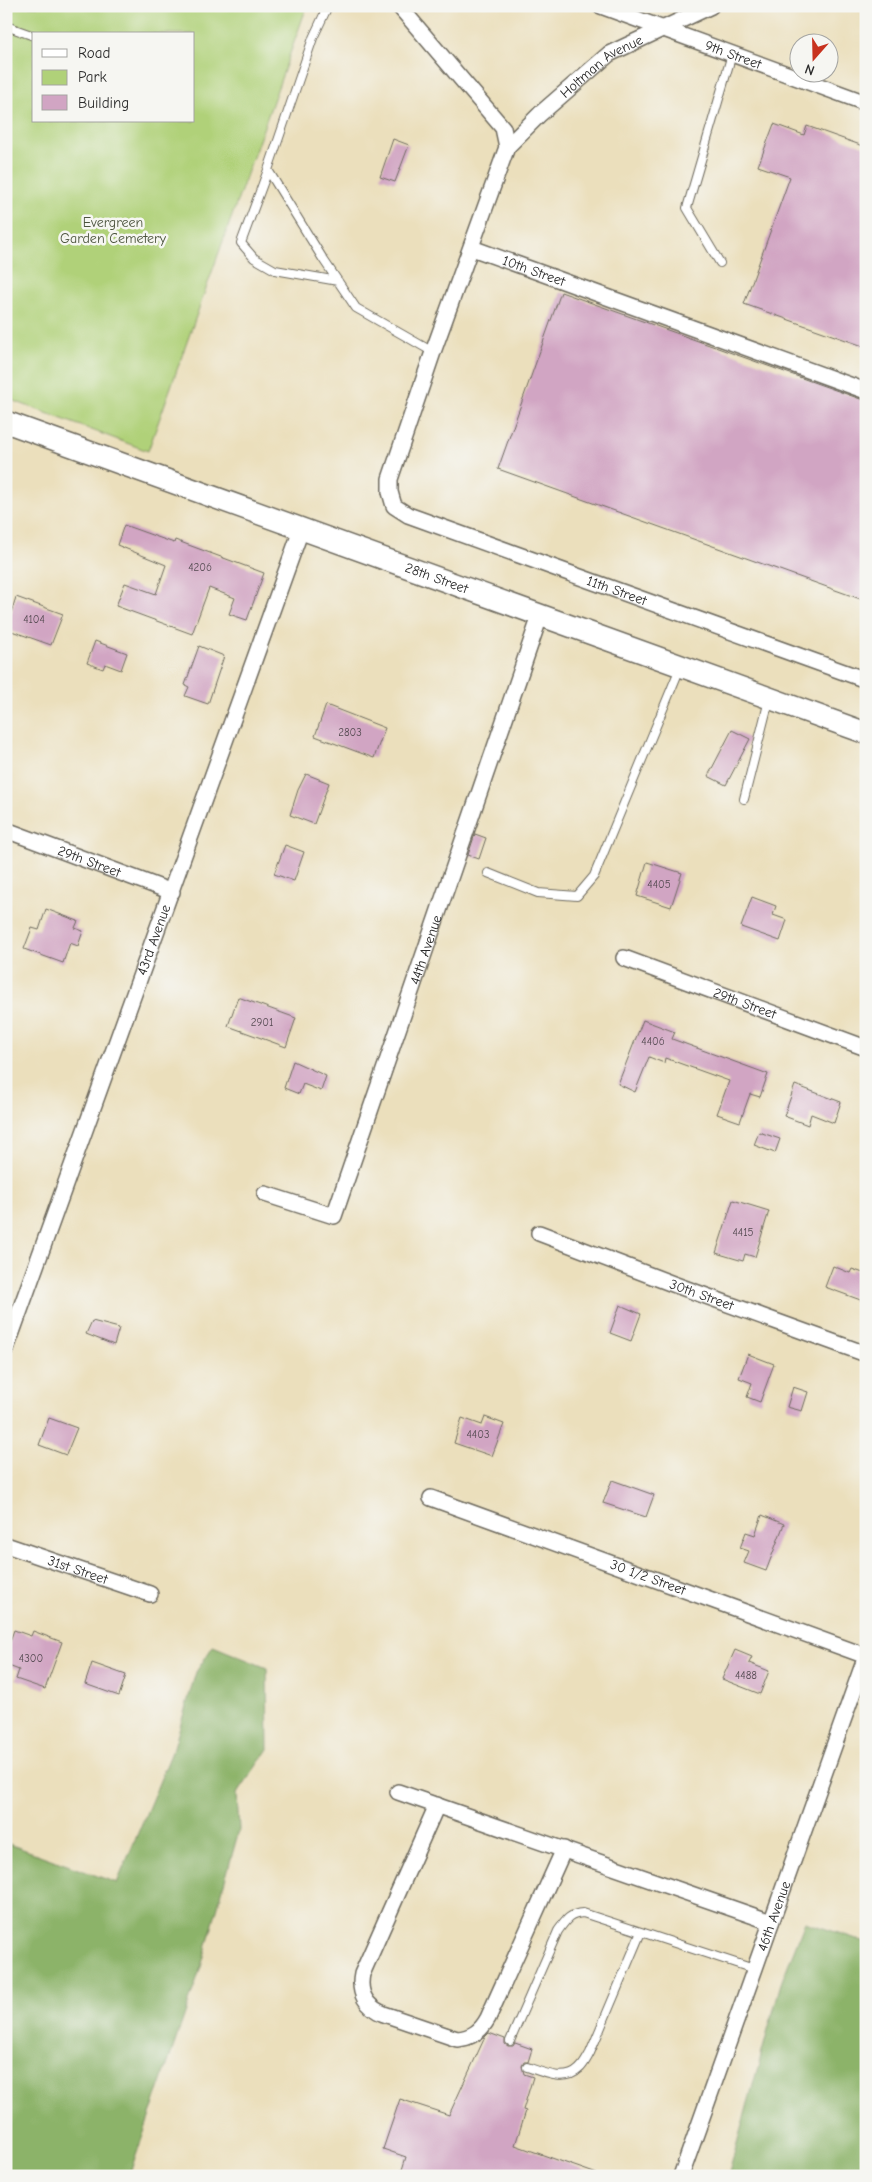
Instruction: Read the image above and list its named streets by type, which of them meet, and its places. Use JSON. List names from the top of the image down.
{
  "streets": {
    "main road": ["28th Street"],
    "street": [
      "9th Street",
      "Holtman Avenue",
      "10th Street",
      "11th Street",
      "29th Street",
      "43rd Avenue",
      "44th Avenue",
      "30th Street",
      "31st Street",
      "30 1/2 Street",
      "46th Avenue"
    ]
  },
  "crossings": [
    ["9th Street", "Holtman Avenue"],
    ["28th Street", "43rd Avenue"],
    ["28th Street", "44th Avenue"],
    ["29th Street", "43rd Avenue"],
    ["30 1/2 Street", "46th Avenue"]
  ],
  "parks": ["Evergreen Garden Cemetery"],
  "house_numbers": [
    "4206",
    "4104",
    "2803",
    "4405",
    "2901",
    "4406",
    "4415",
    "4403",
    "4300",
    "4488"
  ],
  "legend": ["Road", "Park", "Building"],
  "north": "bottom"
}
